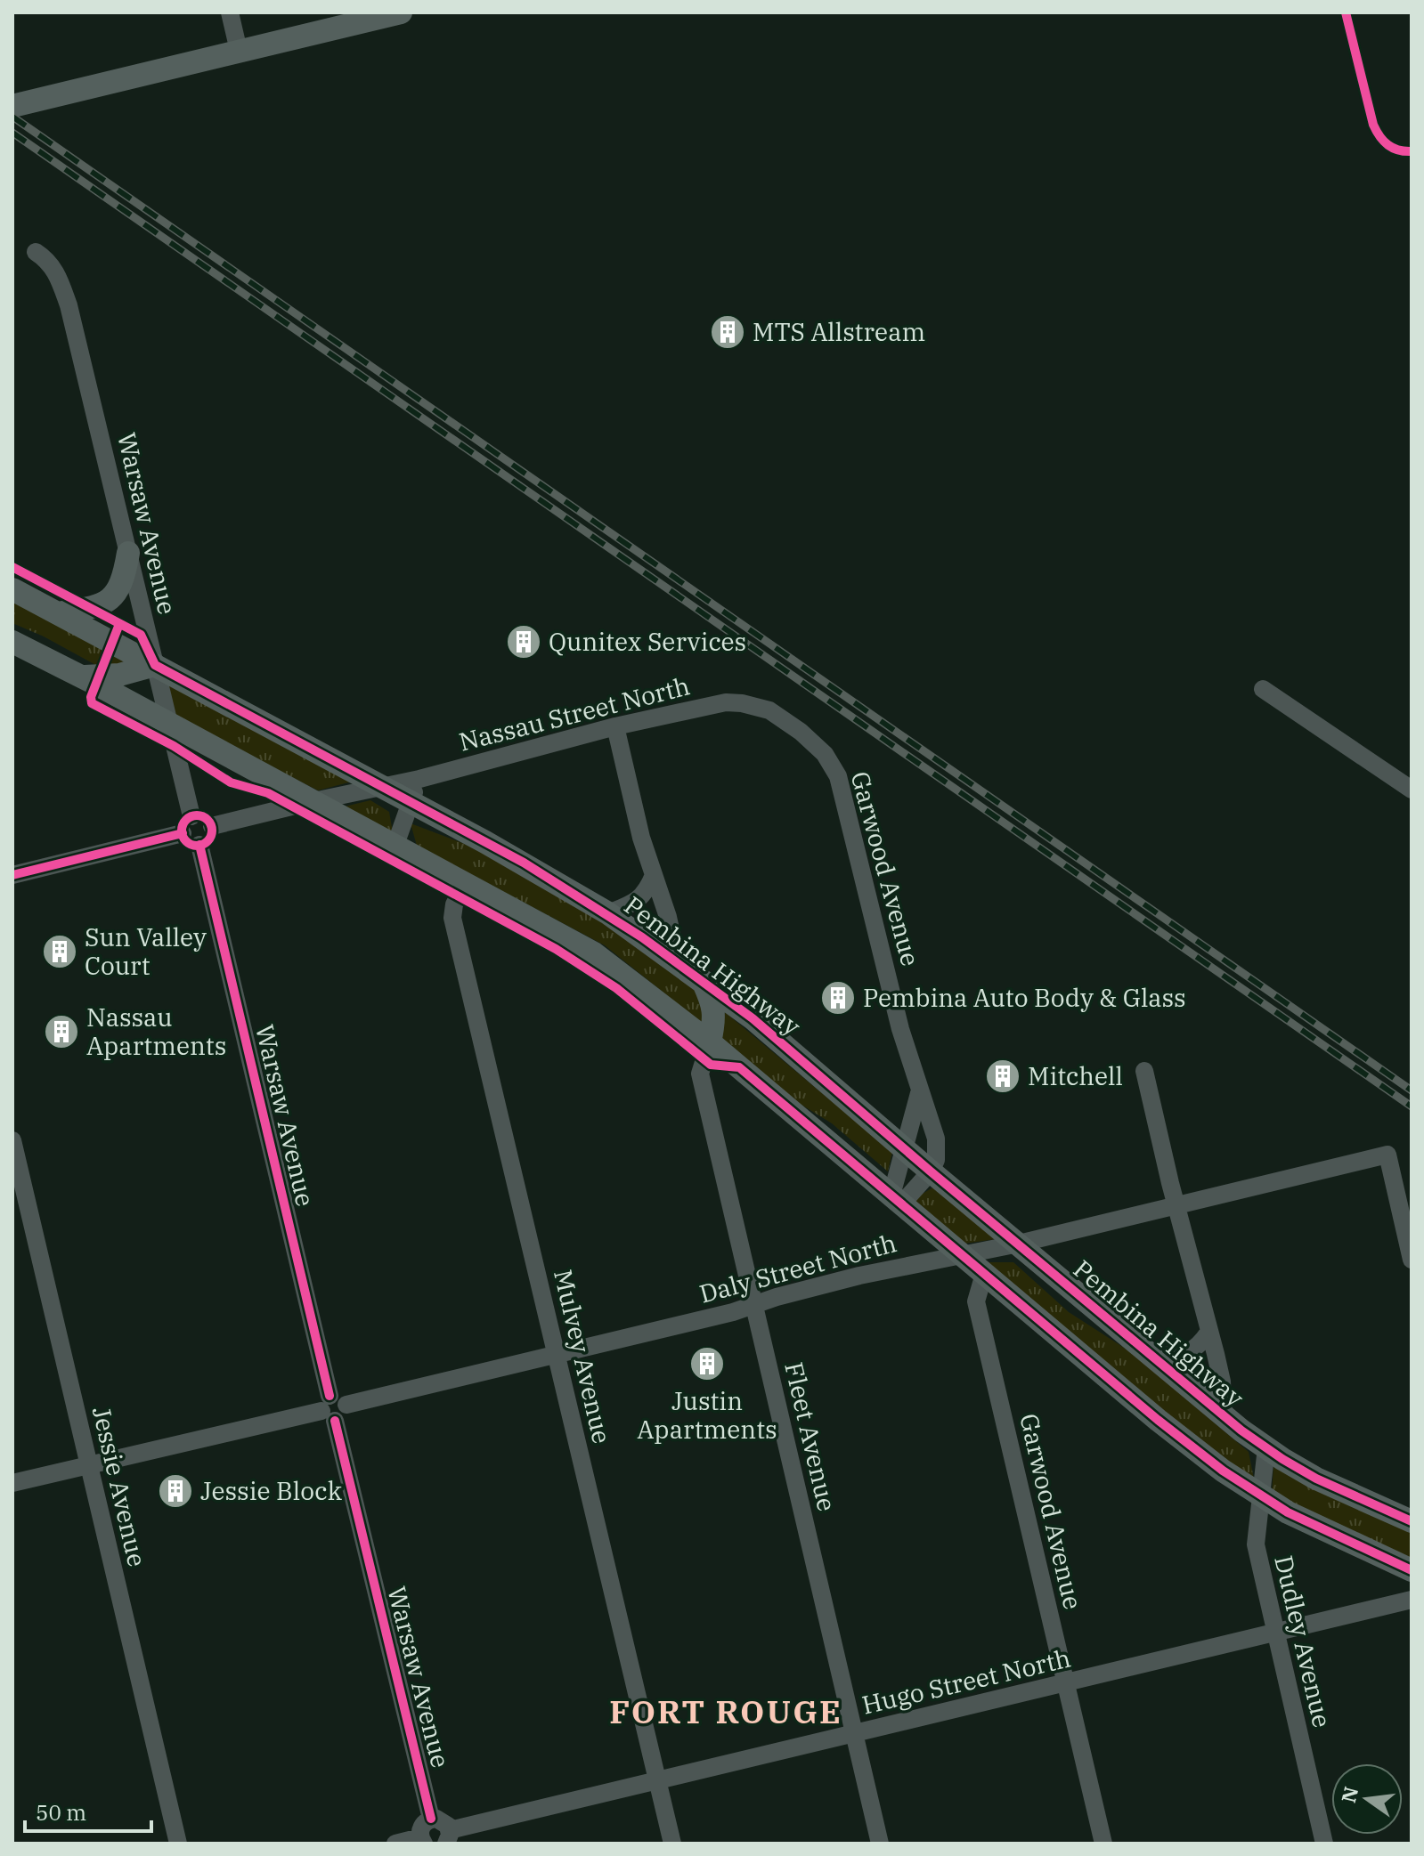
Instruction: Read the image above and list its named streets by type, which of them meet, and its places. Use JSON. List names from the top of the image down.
{
  "streets": {
    "main road": ["Pembina Highway"],
    "street": [
      "Warsaw Avenue",
      "Nassau Street North",
      "Garwood Avenue",
      "Daly Street North",
      "Mulvey Avenue",
      "Fleet Avenue",
      "Jessie Avenue",
      "Dudley Avenue",
      "Hugo Street North"
    ]
  },
  "crossings": [
    ["Warsaw Avenue", "Nassau Street North"],
    ["Warsaw Avenue", "Pembina Highway"],
    ["Warsaw Avenue", "Daly Street North"],
    ["Nassau Street North", "Garwood Avenue"],
    ["Nassau Street North", "Pembina Highway"],
    ["Garwood Avenue", "Pembina Highway"],
    ["Garwood Avenue", "Hugo Street North"],
    ["Pembina Highway", "Daly Street North"],
    ["Pembina Highway", "Dudley Avenue"],
    ["Daly Street North", "Mulvey Avenue"],
    ["Daly Street North", "Fleet Avenue"],
    ["Mulvey Avenue", "Hugo Street North"],
    ["Fleet Avenue", "Hugo Street North"],
    ["Dudley Avenue", "Hugo Street North"]
  ],
  "districts": ["FORT ROUGE"],
  "places": {
    "building": [
      "MTS Allstream",
      "Qunitex Services",
      "Sun Valley Court",
      "Pembina Auto Body & Glass",
      "Nassau Apartments",
      "Mitchell",
      "Justin Apartments",
      "Jessie Block"
    ]
  },
  "scale_bar": "50 m",
  "north": "left"
}
